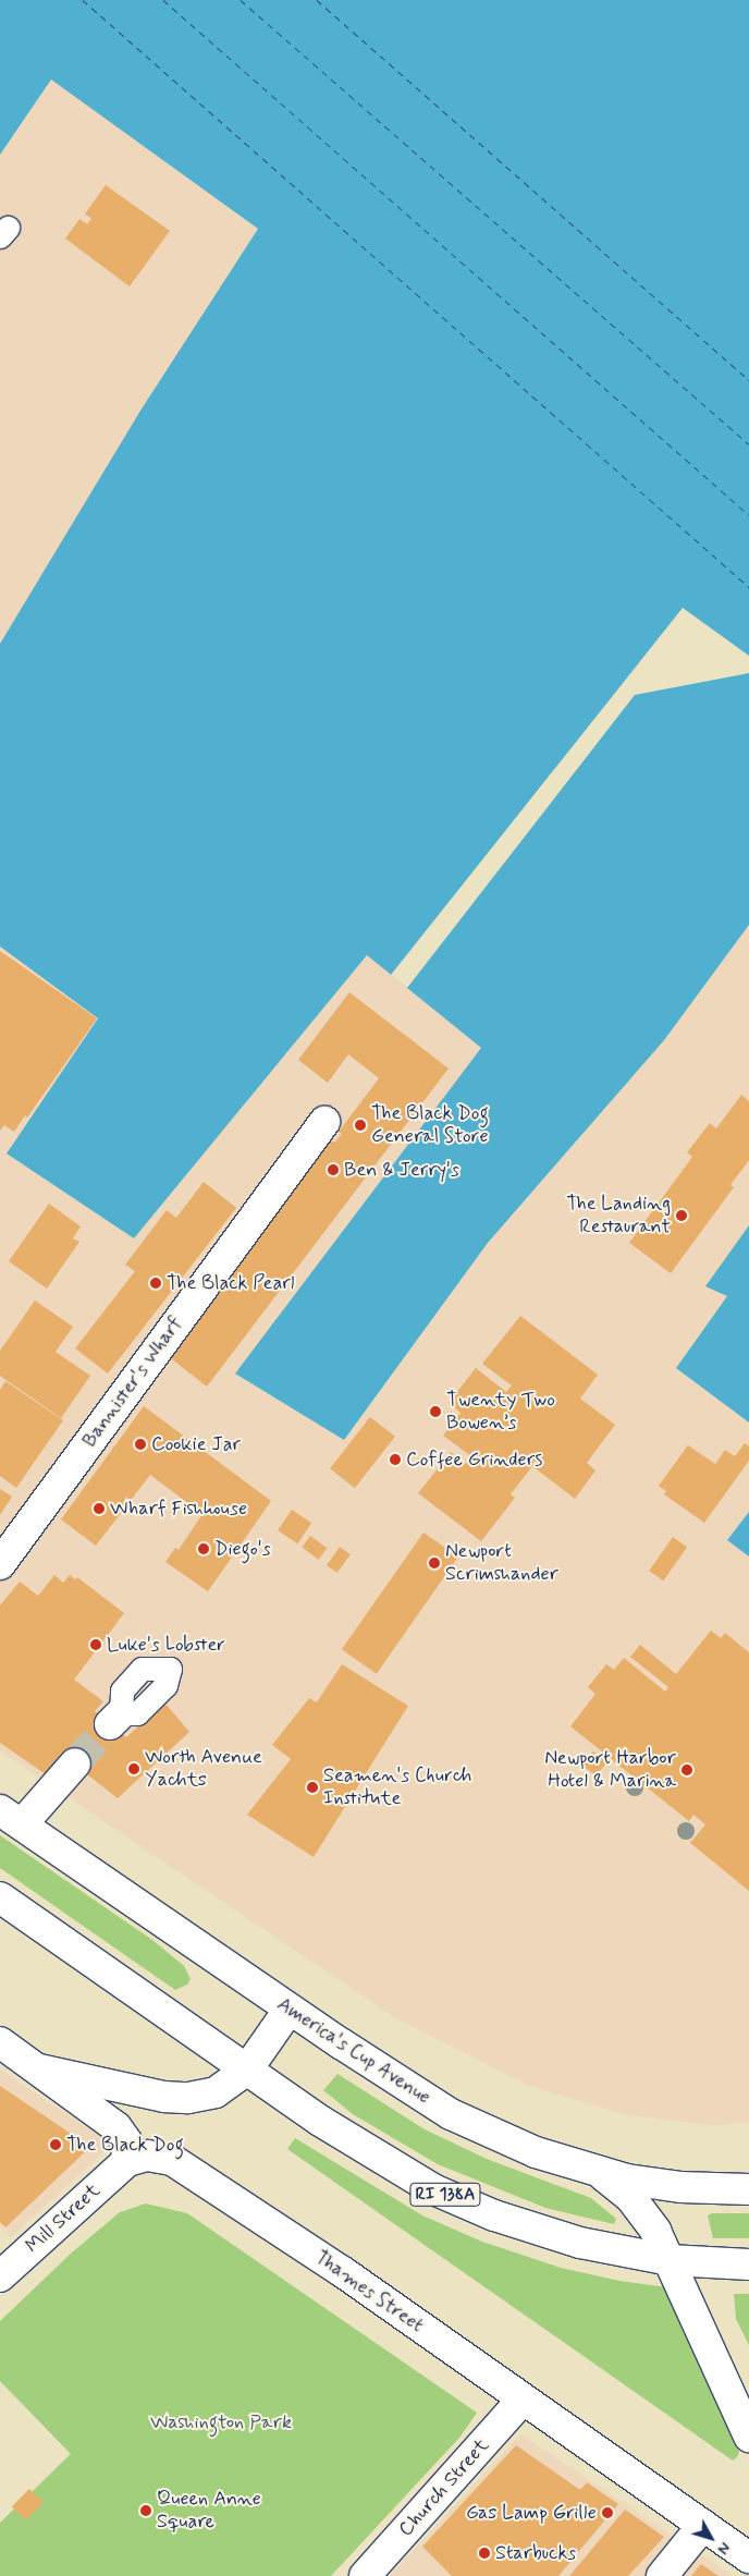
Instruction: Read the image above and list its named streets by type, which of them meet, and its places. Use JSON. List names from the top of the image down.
{
  "streets": {
    "main road": [
      "Bannister's Wharf",
      "America's Cup Avenue",
      "RI 138A",
      "Mill Street",
      "Thames Street",
      "Church Street"
    ]
  },
  "crossings": [
    ["Mill Street", "Thames Street"],
    ["Thames Street", "Church Street"]
  ],
  "parks": ["Washington Park"],
  "places": [
    "The Black Dog General Store",
    "Ben & Jerry's",
    "The Landing Restaurant",
    "The Black Pearl",
    "Twenty Two Bowen’s",
    "Cookie Jar",
    "Coffee Grinders",
    "Wharf Fishhouse",
    "Diego's",
    "Newport Scrimshander",
    "Luke's Lobster",
    "Worth Avenue Yachts",
    "Newport Harbor Hotel & Marina",
    "Seamen's Church Institute",
    "The Black Dog",
    "Queen Anne Square",
    "Gas Lamp Grille",
    "Starbucks"
  ],
  "north": "bottom right"
}
